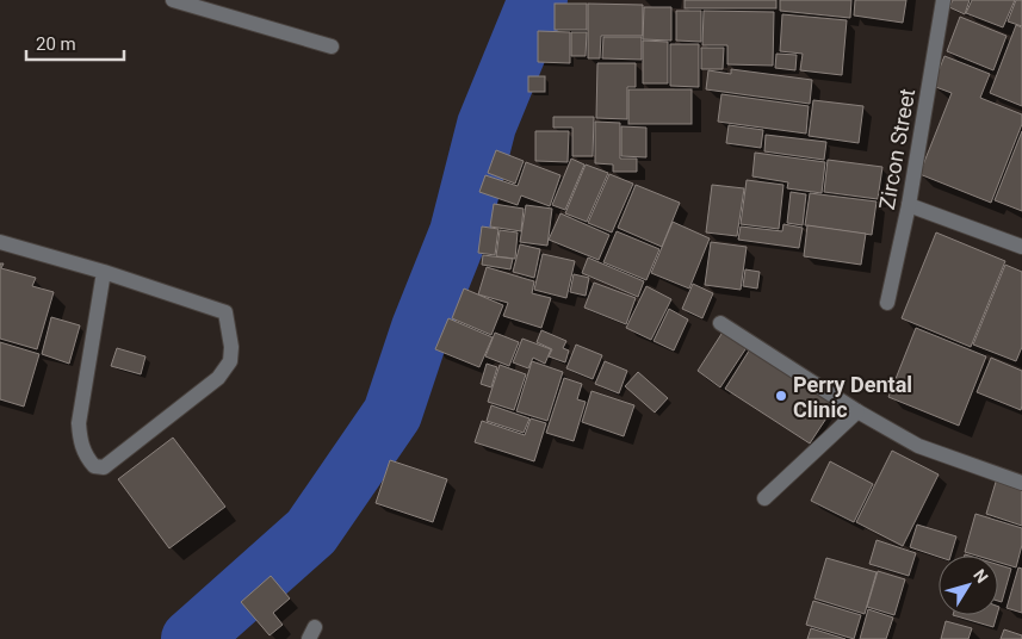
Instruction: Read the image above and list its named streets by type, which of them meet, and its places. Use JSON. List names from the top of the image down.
{
  "streets": {
    "street": ["Zircon Street"]
  },
  "places": ["Perry Dental Clinic"],
  "scale_bar": "20 m",
  "north": "top right"
}
